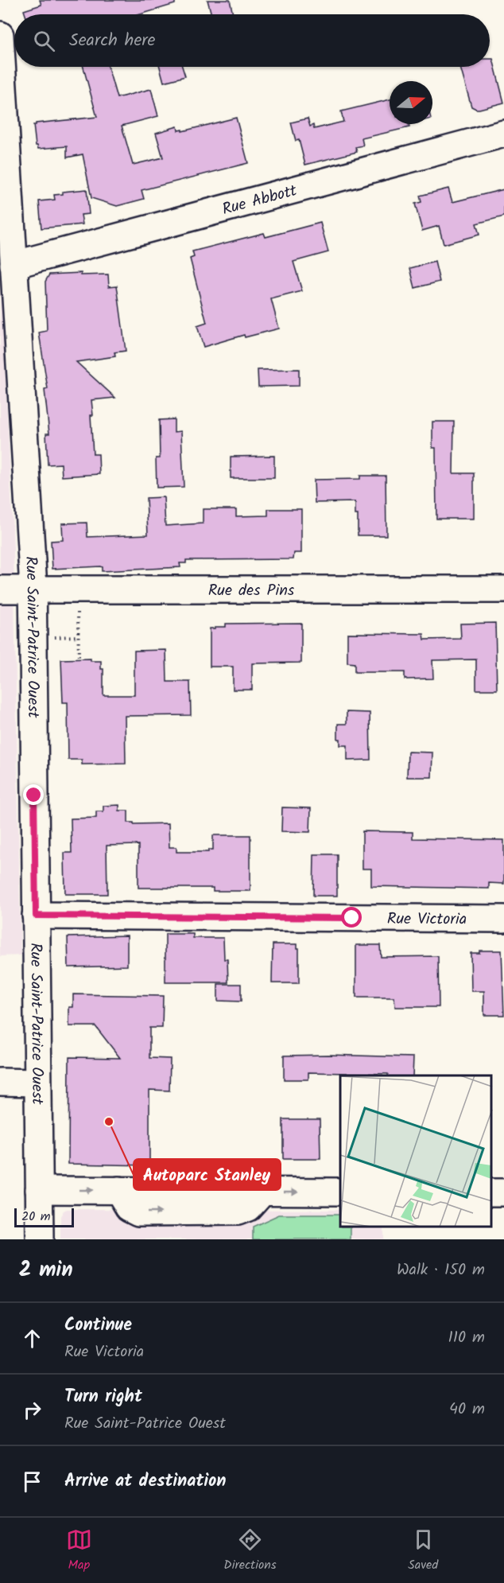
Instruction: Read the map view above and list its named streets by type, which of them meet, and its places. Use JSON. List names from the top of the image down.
{
  "streets": {
    "street": [
      "Rue Abbott",
      "Rue des Pins",
      "Rue Saint-Patrice Ouest",
      "Rue Victoria"
    ]
  },
  "crossings": [
    ["Rue Abbott", "Rue Saint-Patrice Ouest"],
    ["Rue des Pins", "Rue Saint-Patrice Ouest"],
    ["Rue Saint-Patrice Ouest", "Rue Victoria"]
  ],
  "places": ["Autoparc Stanley"],
  "scale_bar": "20 m",
  "north": "right",
  "page": {
    "search": "Search here",
    "scale": "20 m",
    "heading": ["2 min", "Walk · 150 m"],
    "list": [
      ["Continue", "Rue Victoria", "110 m"],
      ["Turn right", "Rue Saint-Patrice Ouest", "40 m"],
      "Arrive at destination"
    ],
    "nav": ["Map", "Directions", "Saved"]
  }
}
